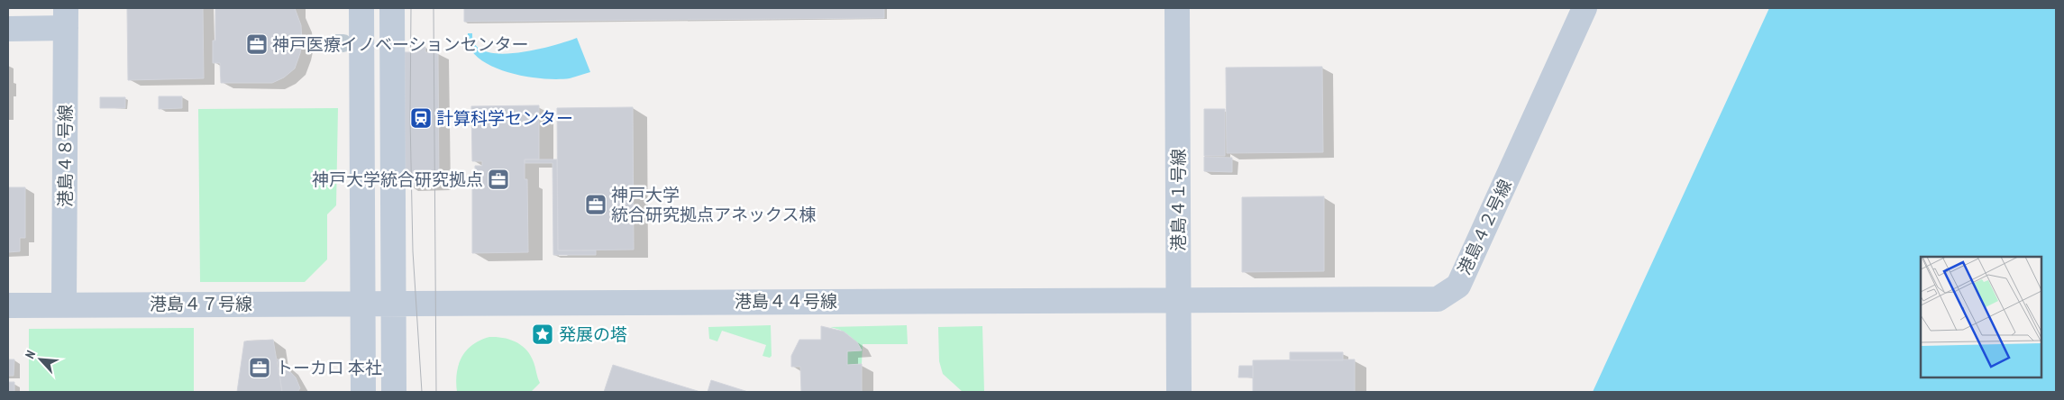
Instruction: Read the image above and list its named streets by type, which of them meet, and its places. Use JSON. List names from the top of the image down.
{
  "streets": {
    "street": [
      "港島４８号線",
      "港島４１号線",
      "港島４２号線",
      "港島４４号線",
      "港島４７号線"
    ]
  },
  "crossings": [
    ["港島４８号線", "港島４７号線"],
    ["港島４１号線", "港島４２号線"],
    ["港島４１号線", "港島４４号線"],
    ["港島４２号線", "港島４４号線"],
    ["港島４４号線", "港島４７号線"]
  ],
  "places": {
    "office": [
      "神戸医療イノベーションセンター",
      "神戸大学統合研究拠点",
      "神戸大学 統合研究拠点アネックス棟",
      "トーカロ 本社"
    ],
    "station": ["計算科学センター"],
    "place": ["発展の塔"]
  },
  "north": "top left"
}
